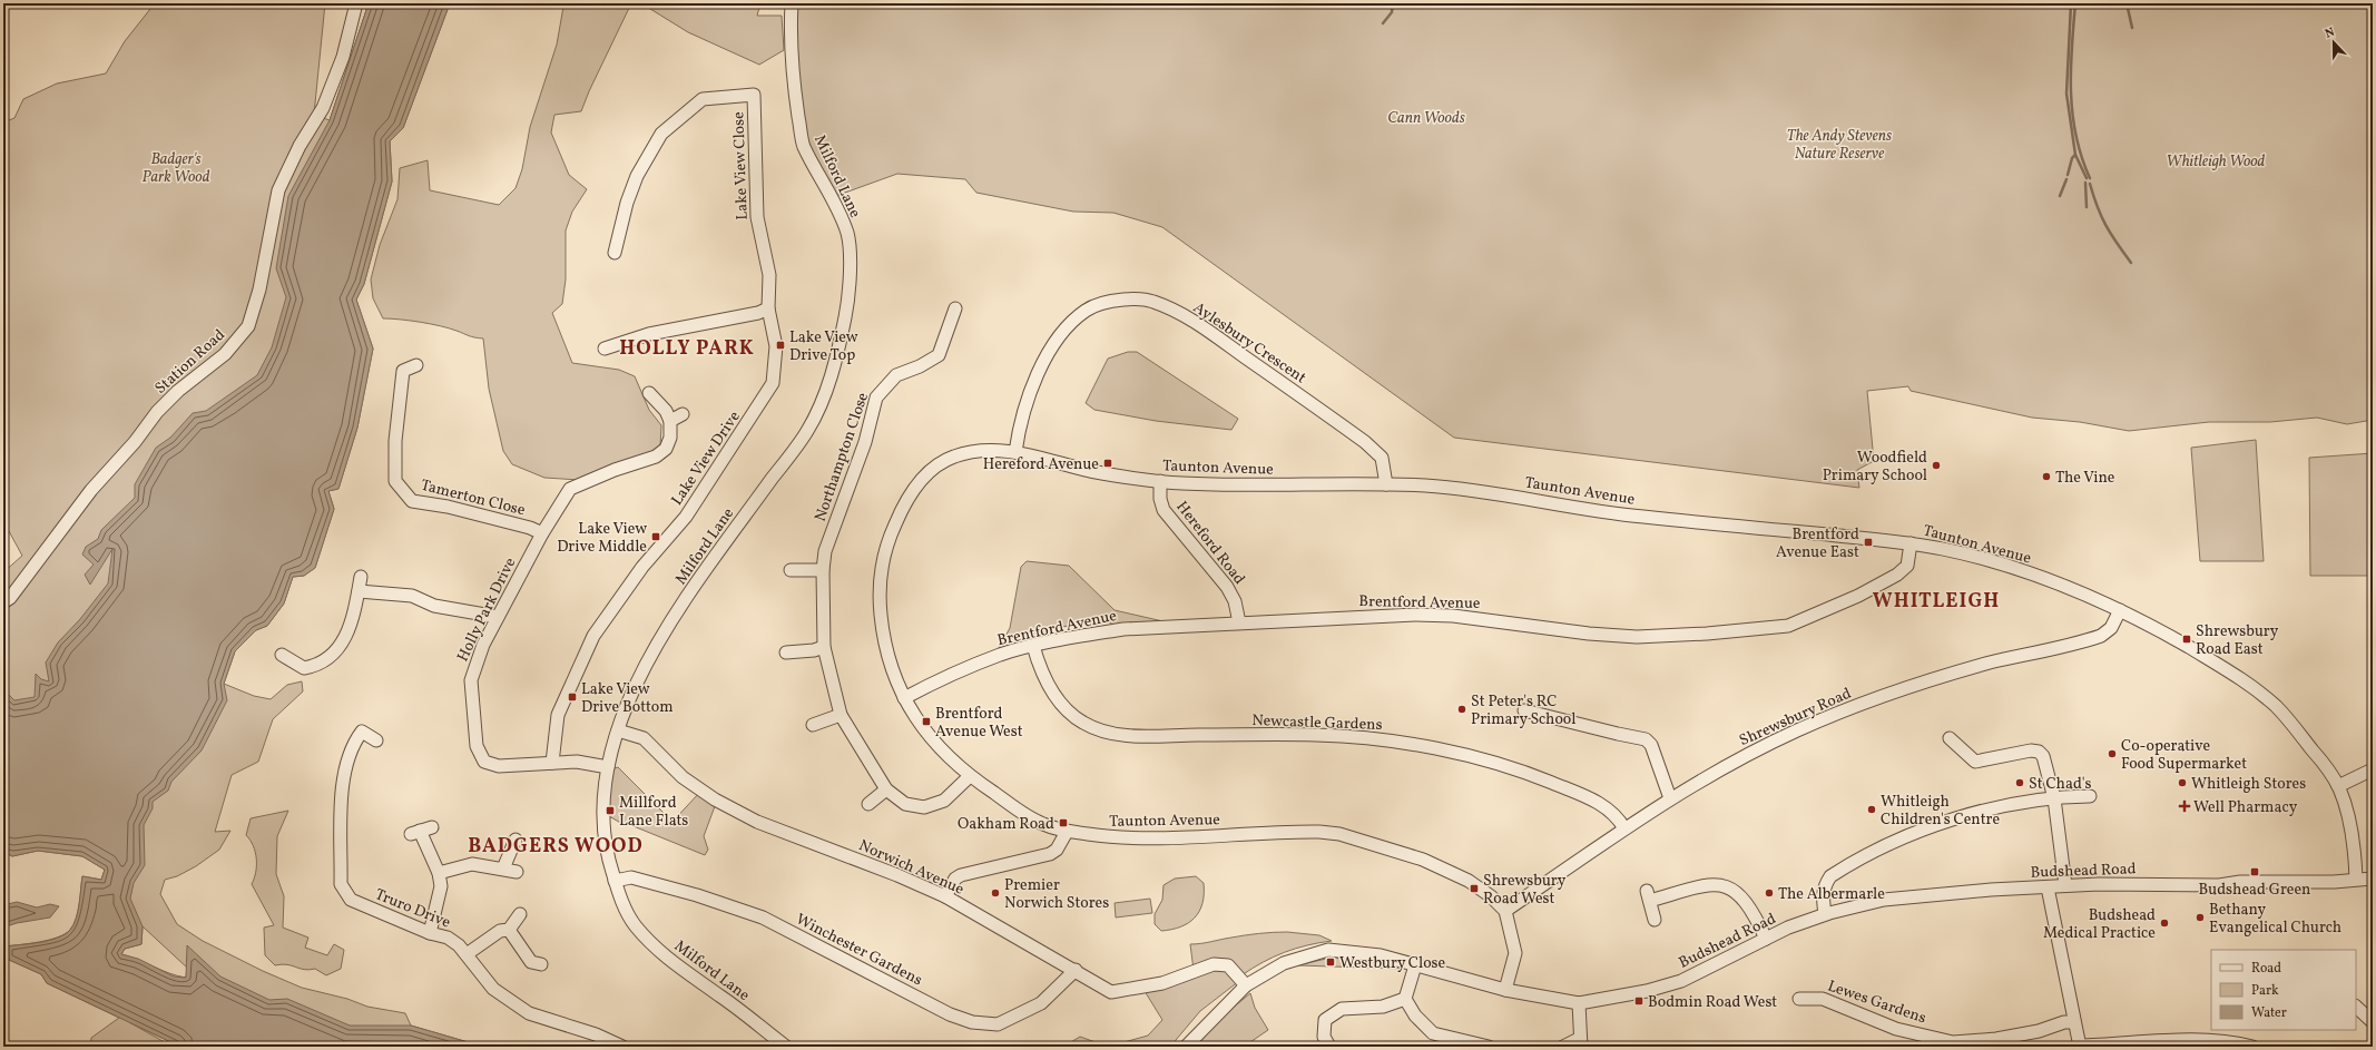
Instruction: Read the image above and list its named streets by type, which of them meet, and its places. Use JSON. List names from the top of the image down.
{
  "streets": {
    "street": [
      "Lake View Close",
      "Milford Lane",
      "Aylesbury Crescent",
      "Station Road",
      "Northampton Close",
      "Lake View Drive",
      "Taunton Avenue",
      "Tamerton Close",
      "Hereford Road",
      "Brentford Avenue",
      "Holly Park Drive",
      "Shrewsbury Road",
      "Newcastle Gardens",
      "Norwich Avenue",
      "Budshead Road",
      "Truro Drive",
      "Winchester Gardens",
      "Lewes Gardens"
    ]
  },
  "crossings": [
    ["Lake View Close", "Lake View Drive"],
    ["Milford Lane", "Holly Park Drive"],
    ["Milford Lane", "Norwich Avenue"],
    ["Milford Lane", "Winchester Gardens"],
    ["Aylesbury Crescent", "Taunton Avenue"],
    ["Northampton Close", "Taunton Avenue"],
    ["Lake View Drive", "Holly Park Drive"],
    ["Taunton Avenue", "Hereford Road"],
    ["Taunton Avenue", "Brentford Avenue"],
    ["Taunton Avenue", "Shrewsbury Road"],
    ["Taunton Avenue", "Budshead Road"],
    ["Tamerton Close", "Holly Park Drive"],
    ["Hereford Road", "Brentford Avenue"],
    ["Brentford Avenue", "Newcastle Gardens"],
    ["Shrewsbury Road", "Newcastle Gardens"],
    ["Norwich Avenue", "Budshead Road"],
    ["Norwich Avenue", "Winchester Gardens"]
  ],
  "districts": ["HOLLY PARK", "WHITLEIGH", "BADGERS WOOD"],
  "parks": [
    "Cann Woods",
    "The Andy Stevens Nature Reserve",
    "Badger's Park Wood",
    "Whitleigh Wood"
  ],
  "places": {
    "transit": [
      "Lake View Drive Top",
      "Hereford Avenue",
      "Lake View Drive Middle",
      "Brentford Avenue East",
      "Shrewsbury Road East",
      "Lake View Drive Bottom",
      "Brentford Avenue West",
      "Millford Lane Flats",
      "Oakham Road",
      "Budshead Green",
      "Shrewsbury Road West",
      "Westbury Close",
      "Bodmin Road West"
    ],
    "other": [
      "Woodfield Primary School",
      "The Vine",
      "St Peter's RC Primary School",
      "Co-operative Food Supermarket",
      "St Chad's",
      "Whitleigh Stores",
      "Whitleigh Children's Centre",
      "Premier Norwich Stores",
      "The Albermarle",
      "Bethany Evangelical Church",
      "Budshead Medical Practice"
    ],
    "health": ["Well Pharmacy"]
  },
  "legend": ["Road", "Park", "Water"],
  "north": "top"
}
